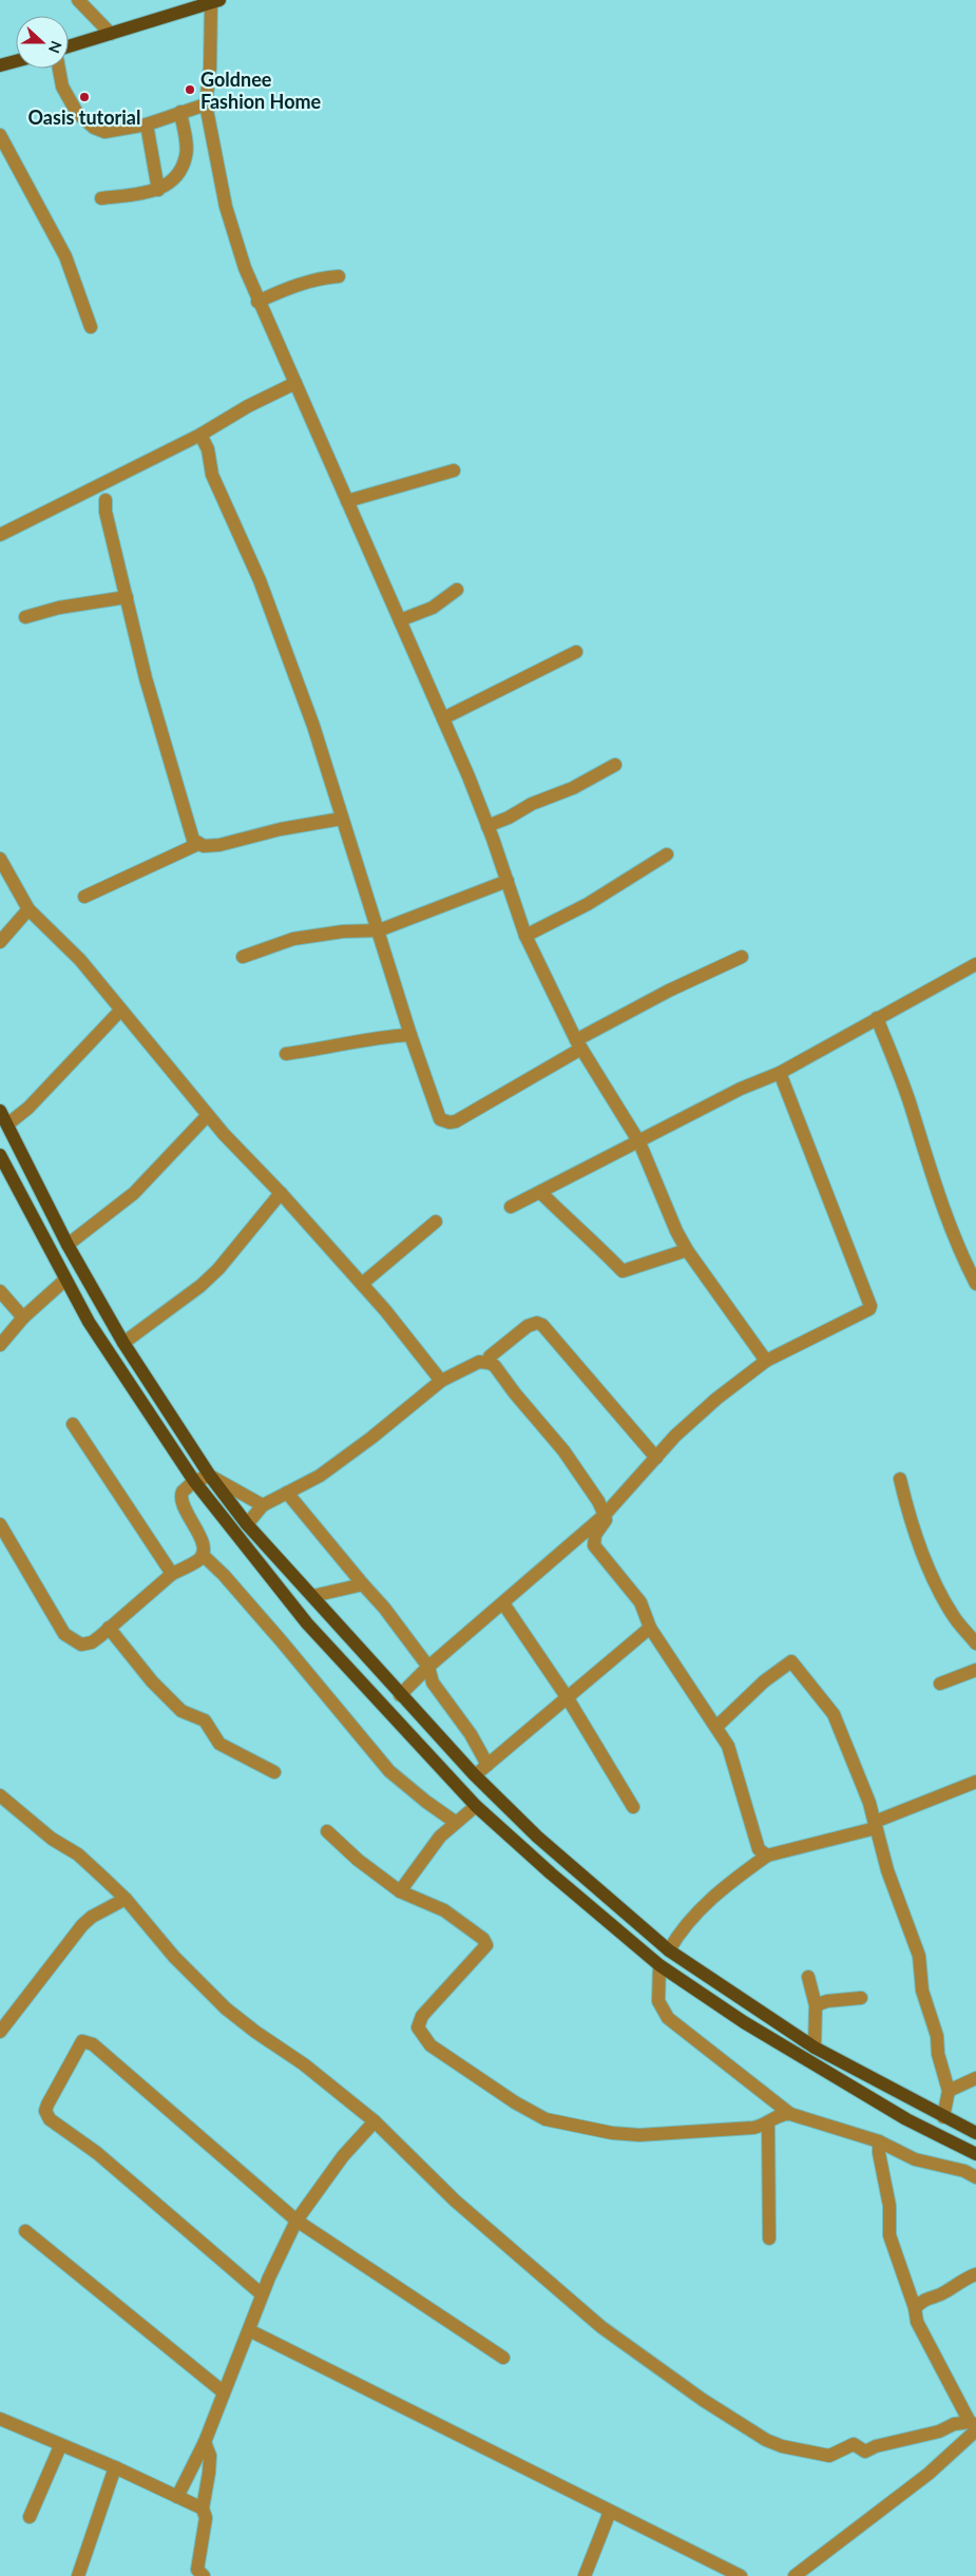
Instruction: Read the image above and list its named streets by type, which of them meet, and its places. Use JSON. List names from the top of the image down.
{
  "places": ["Goldnee Fashion Home", "Oasis tutorial"],
  "north": "right"
}
